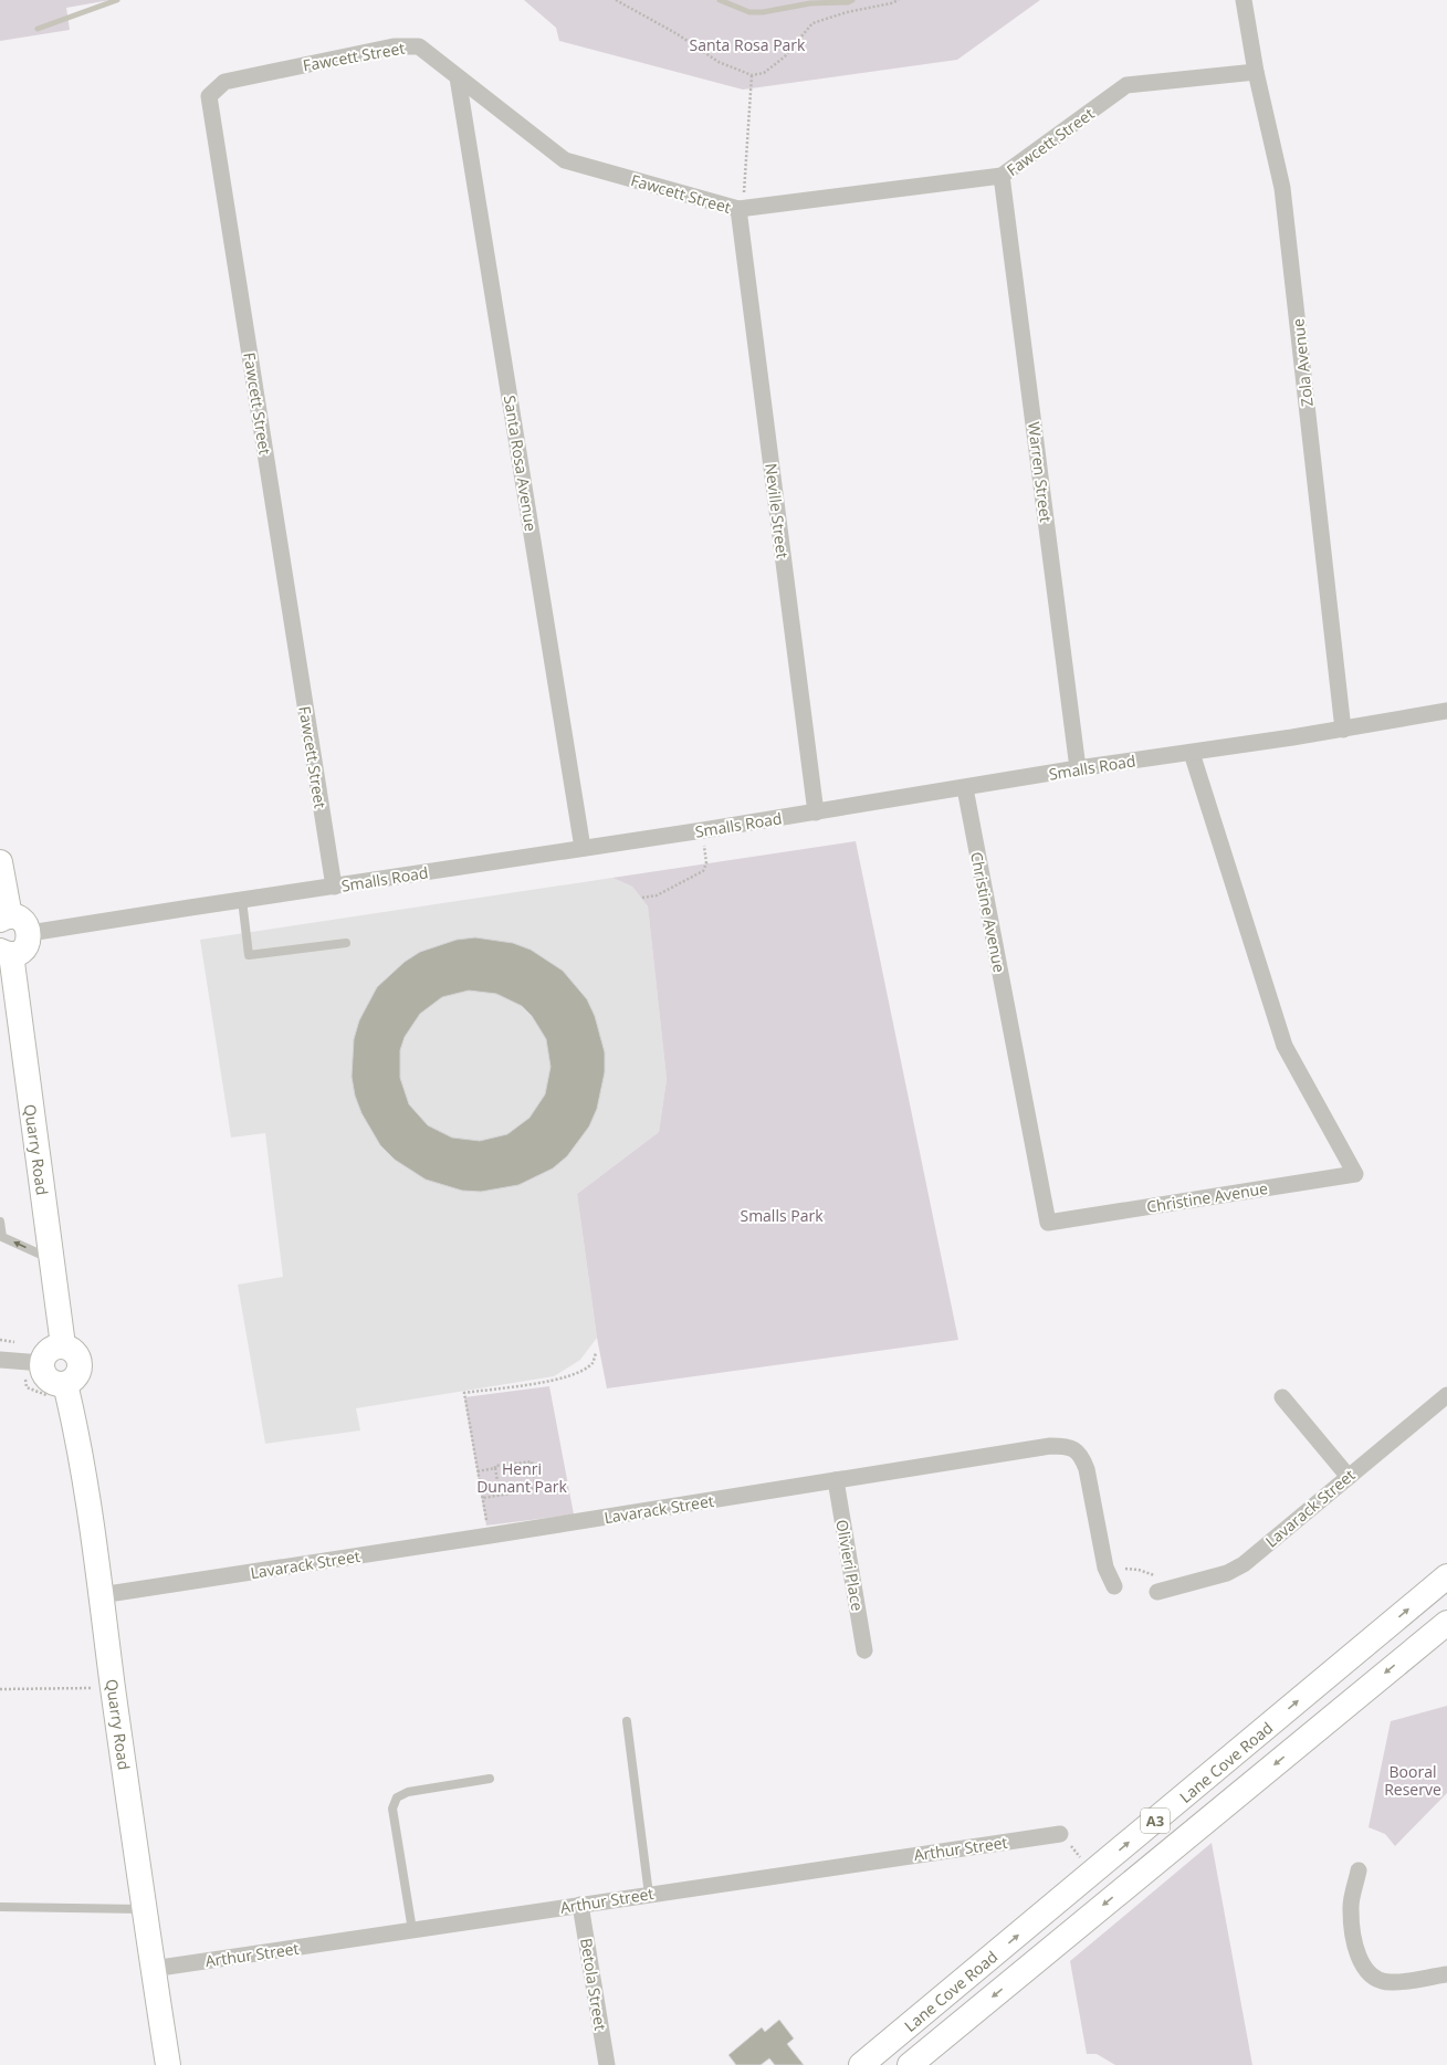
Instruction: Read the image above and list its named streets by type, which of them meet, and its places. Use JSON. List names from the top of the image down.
{
  "streets": {
    "main road": ["Quarry Road", "Lane Cove Road", "A3"],
    "street": [
      "Fawcett Street",
      "Zola Avenue",
      "Santa Rosa Avenue",
      "Warren Street",
      "Neville Street",
      "Smalls Road",
      "Christine Avenue",
      "Lavarack Street",
      "Olivieri Place",
      "Arthur Street",
      "Betola Street"
    ]
  },
  "crossings": [
    ["Fawcett Street", "Zola Avenue"],
    ["Fawcett Street", "Santa Rosa Avenue"],
    ["Fawcett Street", "Warren Street"],
    ["Fawcett Street", "Neville Street"],
    ["Fawcett Street", "Smalls Road"],
    ["Zola Avenue", "Smalls Road"],
    ["Santa Rosa Avenue", "Smalls Road"],
    ["Warren Street", "Smalls Road"],
    ["Neville Street", "Smalls Road"],
    ["Smalls Road", "Christine Avenue"],
    ["Quarry Road", "Lavarack Street"],
    ["Quarry Road", "Arthur Street"],
    ["Lavarack Street", "Olivieri Place"],
    ["Arthur Street", "Betola Street"]
  ],
  "parks": [
    "Santa Rosa Park",
    "Smalls Park",
    "Henri Dunant Park",
    "Booral Reserve"
  ]
}
